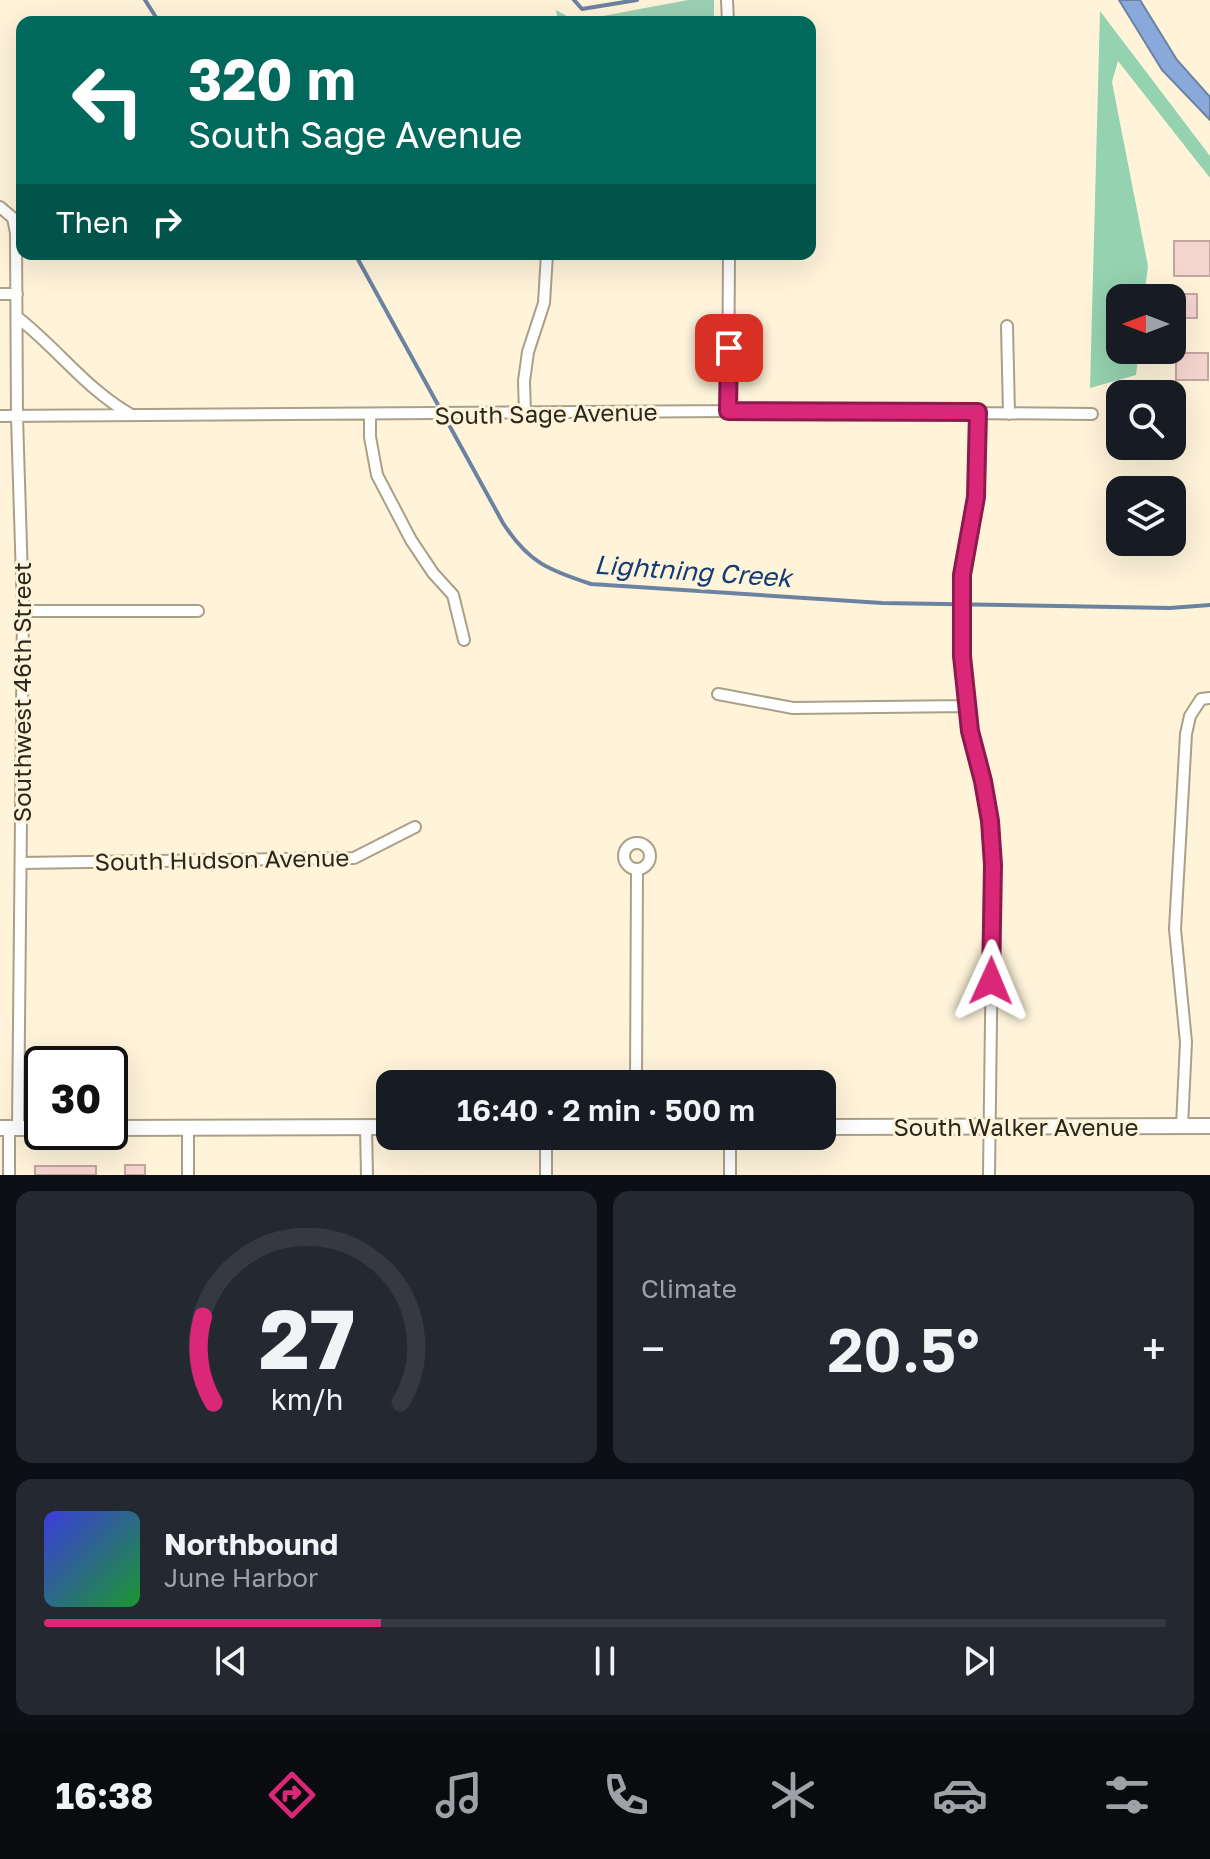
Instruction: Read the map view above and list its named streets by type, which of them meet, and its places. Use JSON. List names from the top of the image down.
{
  "streets": {
    "main road": ["South Walker Avenue"],
    "street": ["South Sage Avenue", "Southwest 46th Street", "South Hudson Avenue"]
  },
  "crossings": [
    ["South Sage Avenue", "Southwest 46th Street"],
    ["Southwest 46th Street", "South Hudson Avenue"]
  ],
  "water": ["Lightning Creek"],
  "north": "left",
  "page": {
    "turn": ["320 m", "South Sage Avenue"],
    "then": "Then",
    "limit": "30",
    "trip": "16:40 · 2 min · 500 m",
    "tile": "Climate",
    "heat": ["−", "20.5°", "+"],
    "song": ["Northbound", "June Harbor"],
    "tabs": "16:38",
    "gauge": ["27", "km/h"]
  }
}
